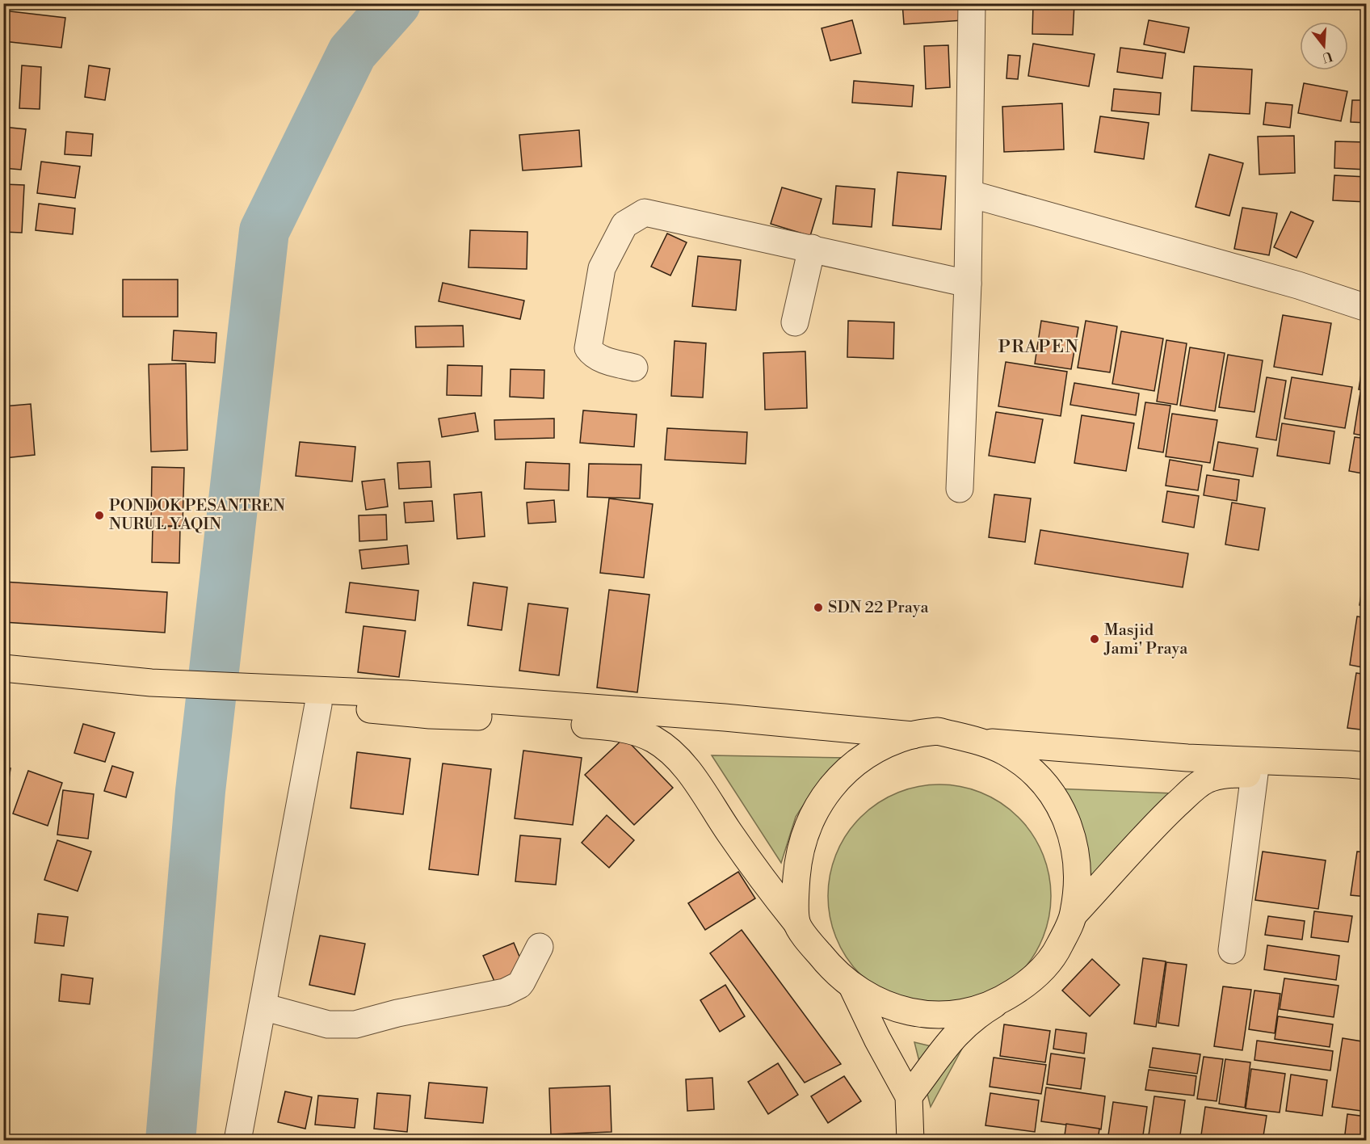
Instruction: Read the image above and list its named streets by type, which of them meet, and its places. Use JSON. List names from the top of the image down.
{
  "districts": ["PRAPEN"],
  "places": ["PONDOK PESANTREN NURUL YAQIN", "SDN 22 Praya", "Masjid Jami' Praya"],
  "north": "bottom"
}
